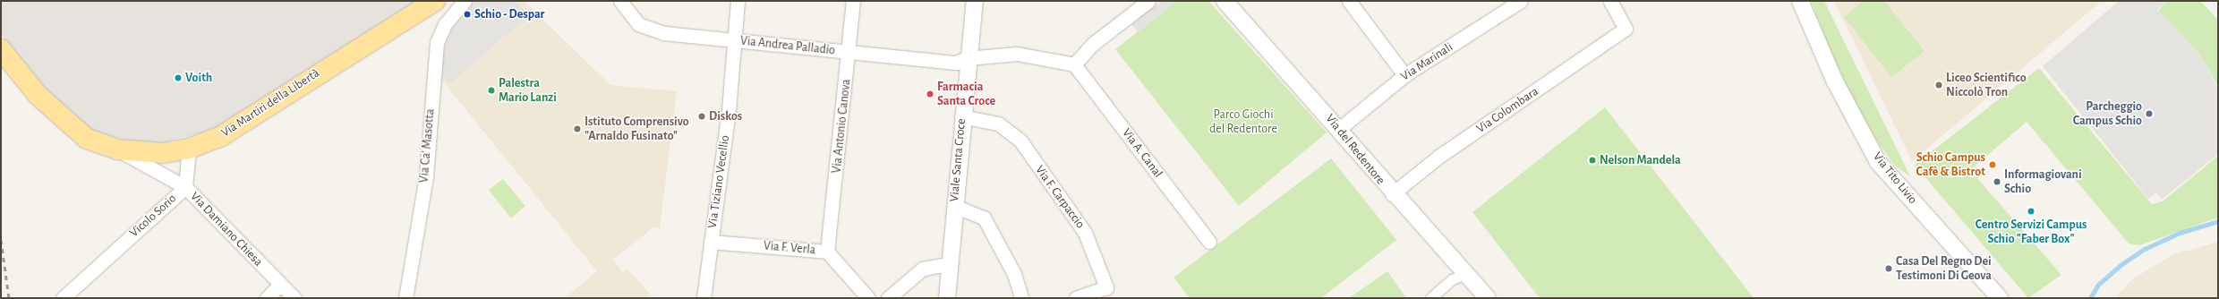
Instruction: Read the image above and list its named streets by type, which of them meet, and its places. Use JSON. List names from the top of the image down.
{
  "streets": {
    "main road": ["Via Martiri della Libertà"],
    "street": [
      "Via Andrea Palladio",
      "Via Marinali",
      "Via Colombara",
      "Via Antonio Canova",
      "Via Ca' Masotta",
      "Via del Redentore",
      "Via A. Canal",
      "Viale Santa Croce",
      "Via Tito Livio",
      "Via Tiziano Vecellio",
      "Via F. Carpaccio",
      "Vicolo Sorio",
      "Via Damiano Chiesa",
      "Via F. Verla"
    ]
  },
  "crossings": [
    ["Via Andrea Palladio", "Via Antonio Canova"],
    ["Via Andrea Palladio", "Via A. Canal"],
    ["Via Andrea Palladio", "Viale Santa Croce"],
    ["Via Andrea Palladio", "Via Tiziano Vecellio"],
    ["Via Marinali", "Via del Redentore"],
    ["Via Martiri della Libertà", "Vicolo Sorio"],
    ["Via Martiri della Libertà", "Via Damiano Chiesa"],
    ["Via Colombara", "Via del Redentore"],
    ["Via Antonio Canova", "Via F. Verla"],
    ["Viale Santa Croce", "Via F. Carpaccio"],
    ["Via Tiziano Vecellio", "Via F. Verla"],
    ["Vicolo Sorio", "Via Damiano Chiesa"]
  ],
  "parks": ["Parco Giochi del Redentore"],
  "places": [
    "Schio - Despar",
    "Voith",
    "Liceo Scientifico Niccolò Tron",
    "Palestra Mario Lanzi",
    "Farmacia Santa Croce",
    "Parcheggio Campus Schio",
    "Diskos",
    "Istituto Comprensivo \"Arnaldo Fusinato\"",
    "Nelson Mandela",
    "Schio Campus Cafè & Bistrot",
    "Informagiovani Schio",
    "Centro Servizi Campus Schio \"Faber Box\"",
    "Casa Del Regno Dei Testimoni Di Geova"
  ]
}
